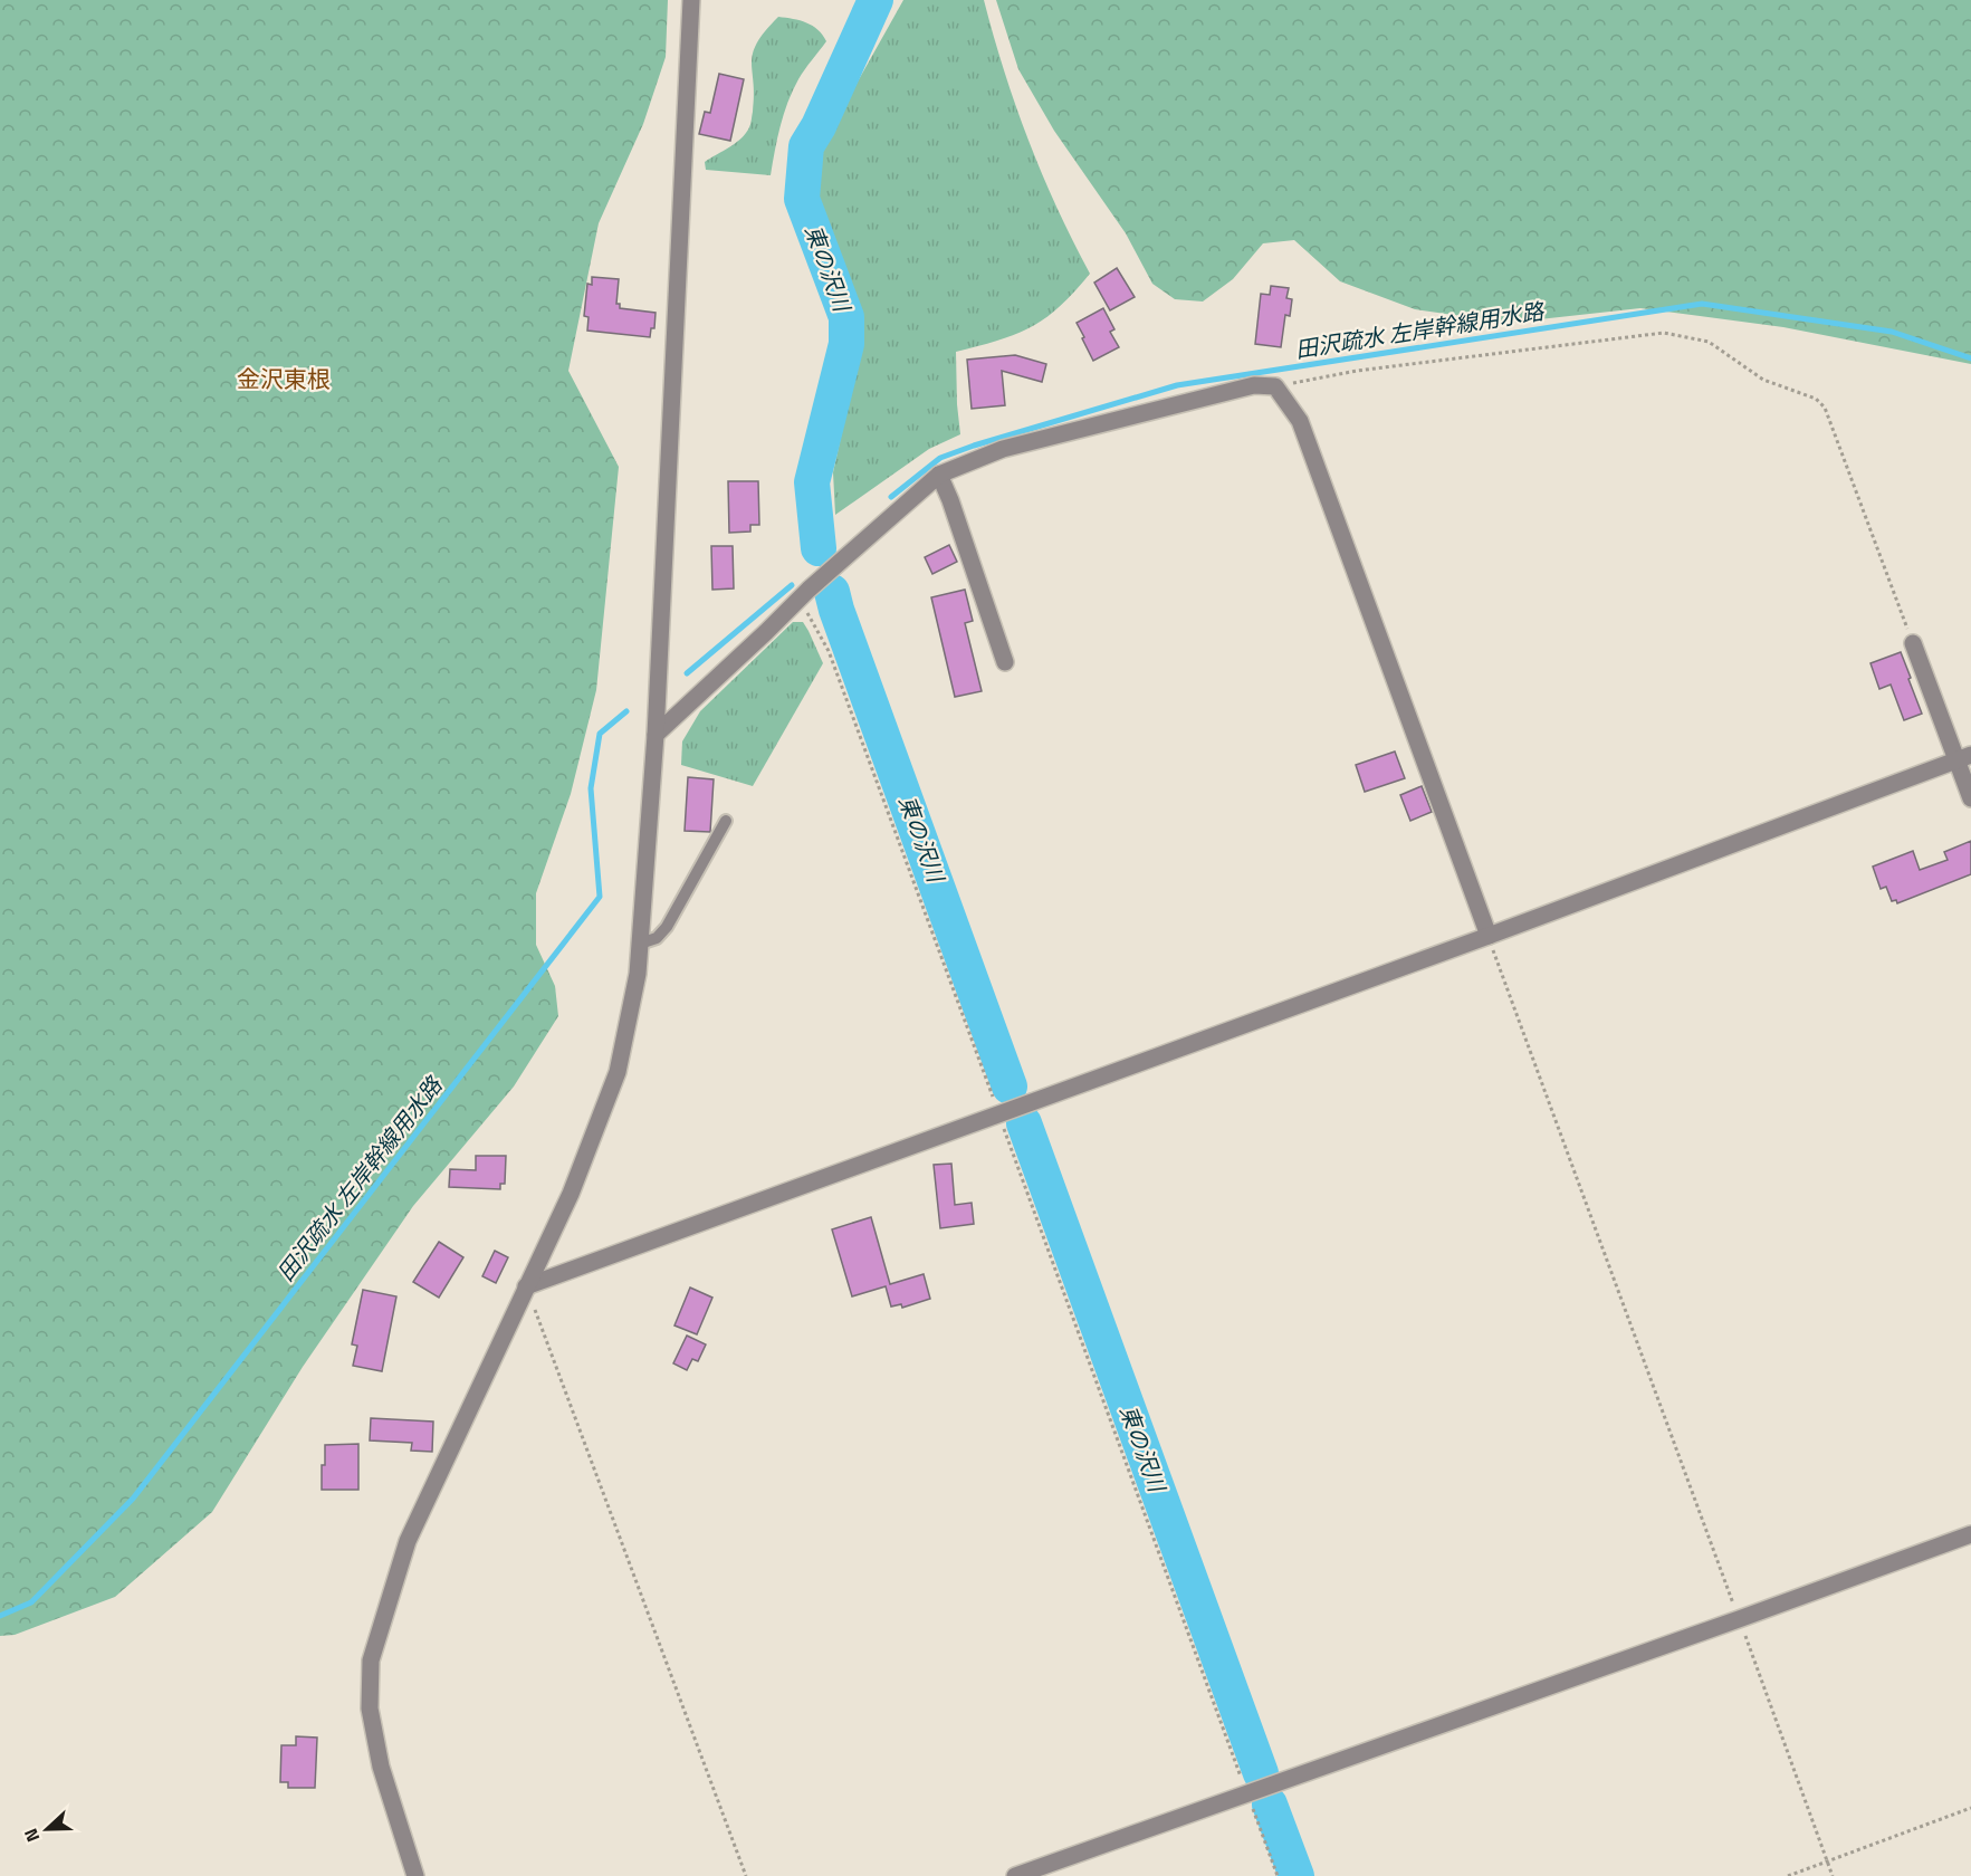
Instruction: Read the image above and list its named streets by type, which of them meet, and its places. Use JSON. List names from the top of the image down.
{
  "districts": ["金沢東根"],
  "water": ["東の沢川", "田沢疏水 左岸幹線用水路"],
  "north": "left"
}
